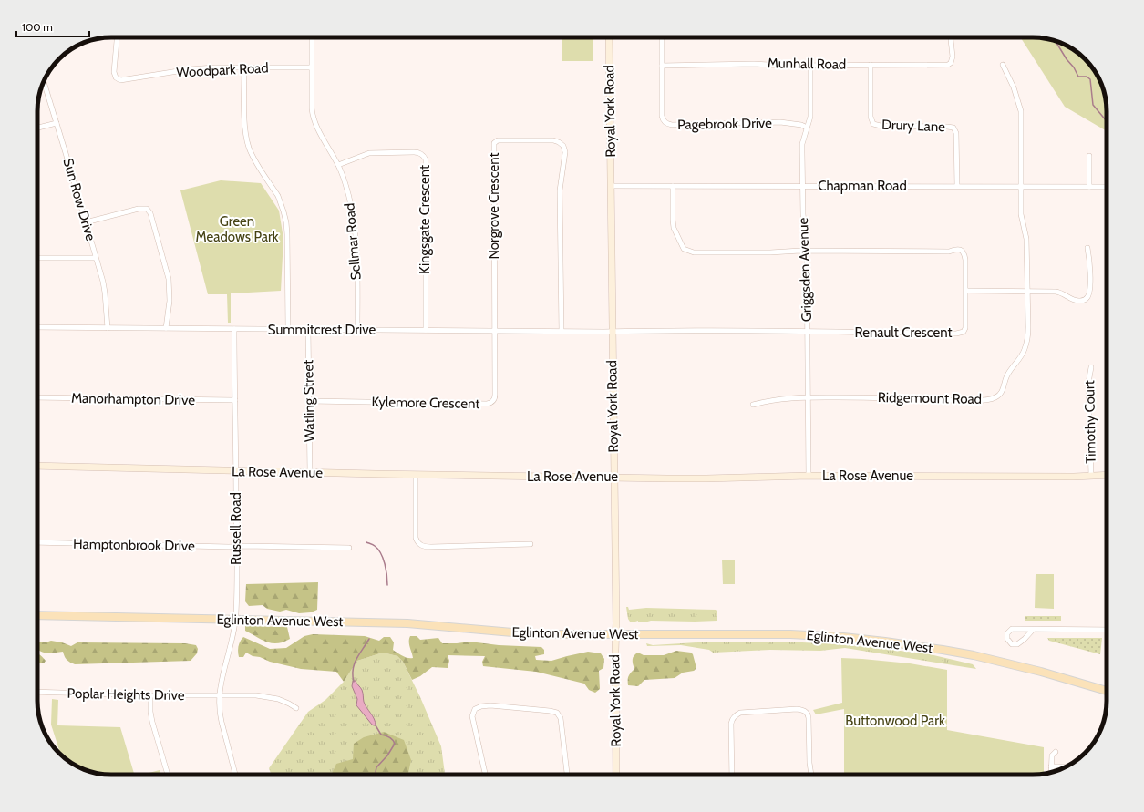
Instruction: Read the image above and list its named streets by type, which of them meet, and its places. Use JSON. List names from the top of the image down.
{
  "streets": {
    "main road": ["Eglinton Avenue West"],
    "street": [
      "Munhall Road",
      "Woodpark Road",
      "Royal York Road",
      "Pagebrook Drive",
      "Drury Lane",
      "Chapman Road",
      "Sun Row Drive",
      "Norgrove Crescent",
      "Kingsgate Crescent",
      "Sellmar Road",
      "Griggsden Avenue",
      "Summitcrest Drive",
      "Renault Crescent",
      "Ridgemount Road",
      "Manorhampton Drive",
      "Watling Street",
      "Kylemore Crescent",
      "Timothy Court",
      "La Rose Avenue",
      "Russell Road",
      "Hamptonbrook Drive",
      "Poplar Heights Drive"
    ]
  },
  "crossings": [
    ["Munhall Road", "Pagebrook Drive"],
    ["Munhall Road", "Drury Lane"],
    ["Munhall Road", "Griggsden Avenue"],
    ["Woodpark Road", "Sellmar Road"],
    ["Royal York Road", "Chapman Road"],
    ["Royal York Road", "Summitcrest Drive"],
    ["Royal York Road", "Renault Crescent"],
    ["Royal York Road", "La Rose Avenue"],
    ["Royal York Road", "Eglinton Avenue West"],
    ["Pagebrook Drive", "Griggsden Avenue"],
    ["Drury Lane", "Chapman Road"],
    ["Chapman Road", "Griggsden Avenue"],
    ["Chapman Road", "Renault Crescent"],
    ["Chapman Road", "Ridgemount Road"],
    ["Sun Row Drive", "Summitcrest Drive"],
    ["Norgrove Crescent", "Summitcrest Drive"],
    ["Norgrove Crescent", "Kylemore Crescent"],
    ["Kingsgate Crescent", "Sellmar Road"],
    ["Kingsgate Crescent", "Summitcrest Drive"],
    ["Sellmar Road", "Summitcrest Drive"],
    ["Griggsden Avenue", "Renault Crescent"],
    ["Griggsden Avenue", "Ridgemount Road"],
    ["Griggsden Avenue", "La Rose Avenue"],
    ["Summitcrest Drive", "Renault Crescent"],
    ["Summitcrest Drive", "Watling Street"],
    ["Summitcrest Drive", "Kylemore Crescent"],
    ["Summitcrest Drive", "Russell Road"],
    ["Manorhampton Drive", "Russell Road"],
    ["Watling Street", "Kylemore Crescent"],
    ["Watling Street", "La Rose Avenue"],
    ["Timothy Court", "La Rose Avenue"],
    ["La Rose Avenue", "Russell Road"],
    ["Russell Road", "Hamptonbrook Drive"],
    ["Russell Road", "Eglinton Avenue West"],
    ["Russell Road", "Poplar Heights Drive"]
  ],
  "parks": ["Green Meadows Park", "Buttonwood Park"],
  "scale_bar": "100 m"
}
